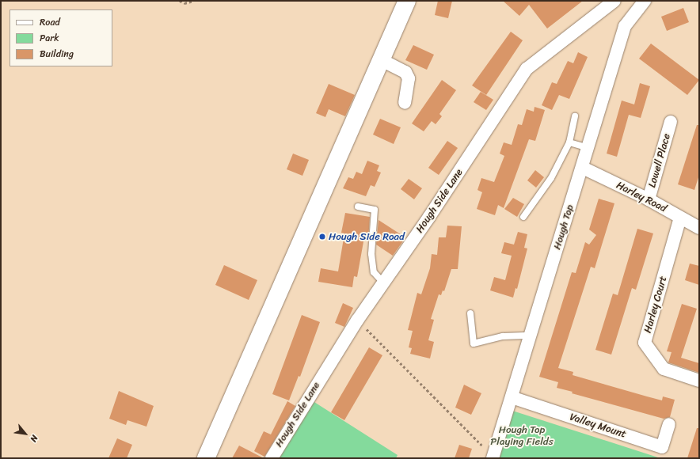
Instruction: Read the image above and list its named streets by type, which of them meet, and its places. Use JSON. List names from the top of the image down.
{
  "streets": {
    "street": [
      "Lowell Place",
      "Harley Road",
      "Hough Side Lane",
      "Hough Top",
      "Harley Court",
      "Valley Mount"
    ]
  },
  "crossings": [
    ["Lowell Place", "Harley Road"],
    ["Harley Road", "Hough Top"],
    ["Harley Road", "Harley Court"],
    ["Hough Top", "Valley Mount"]
  ],
  "parks": ["Hough Top Playing Fields"],
  "places": ["Hough Side Road"],
  "legend": ["Road", "Park", "Building"],
  "north": "bottom right"
}
